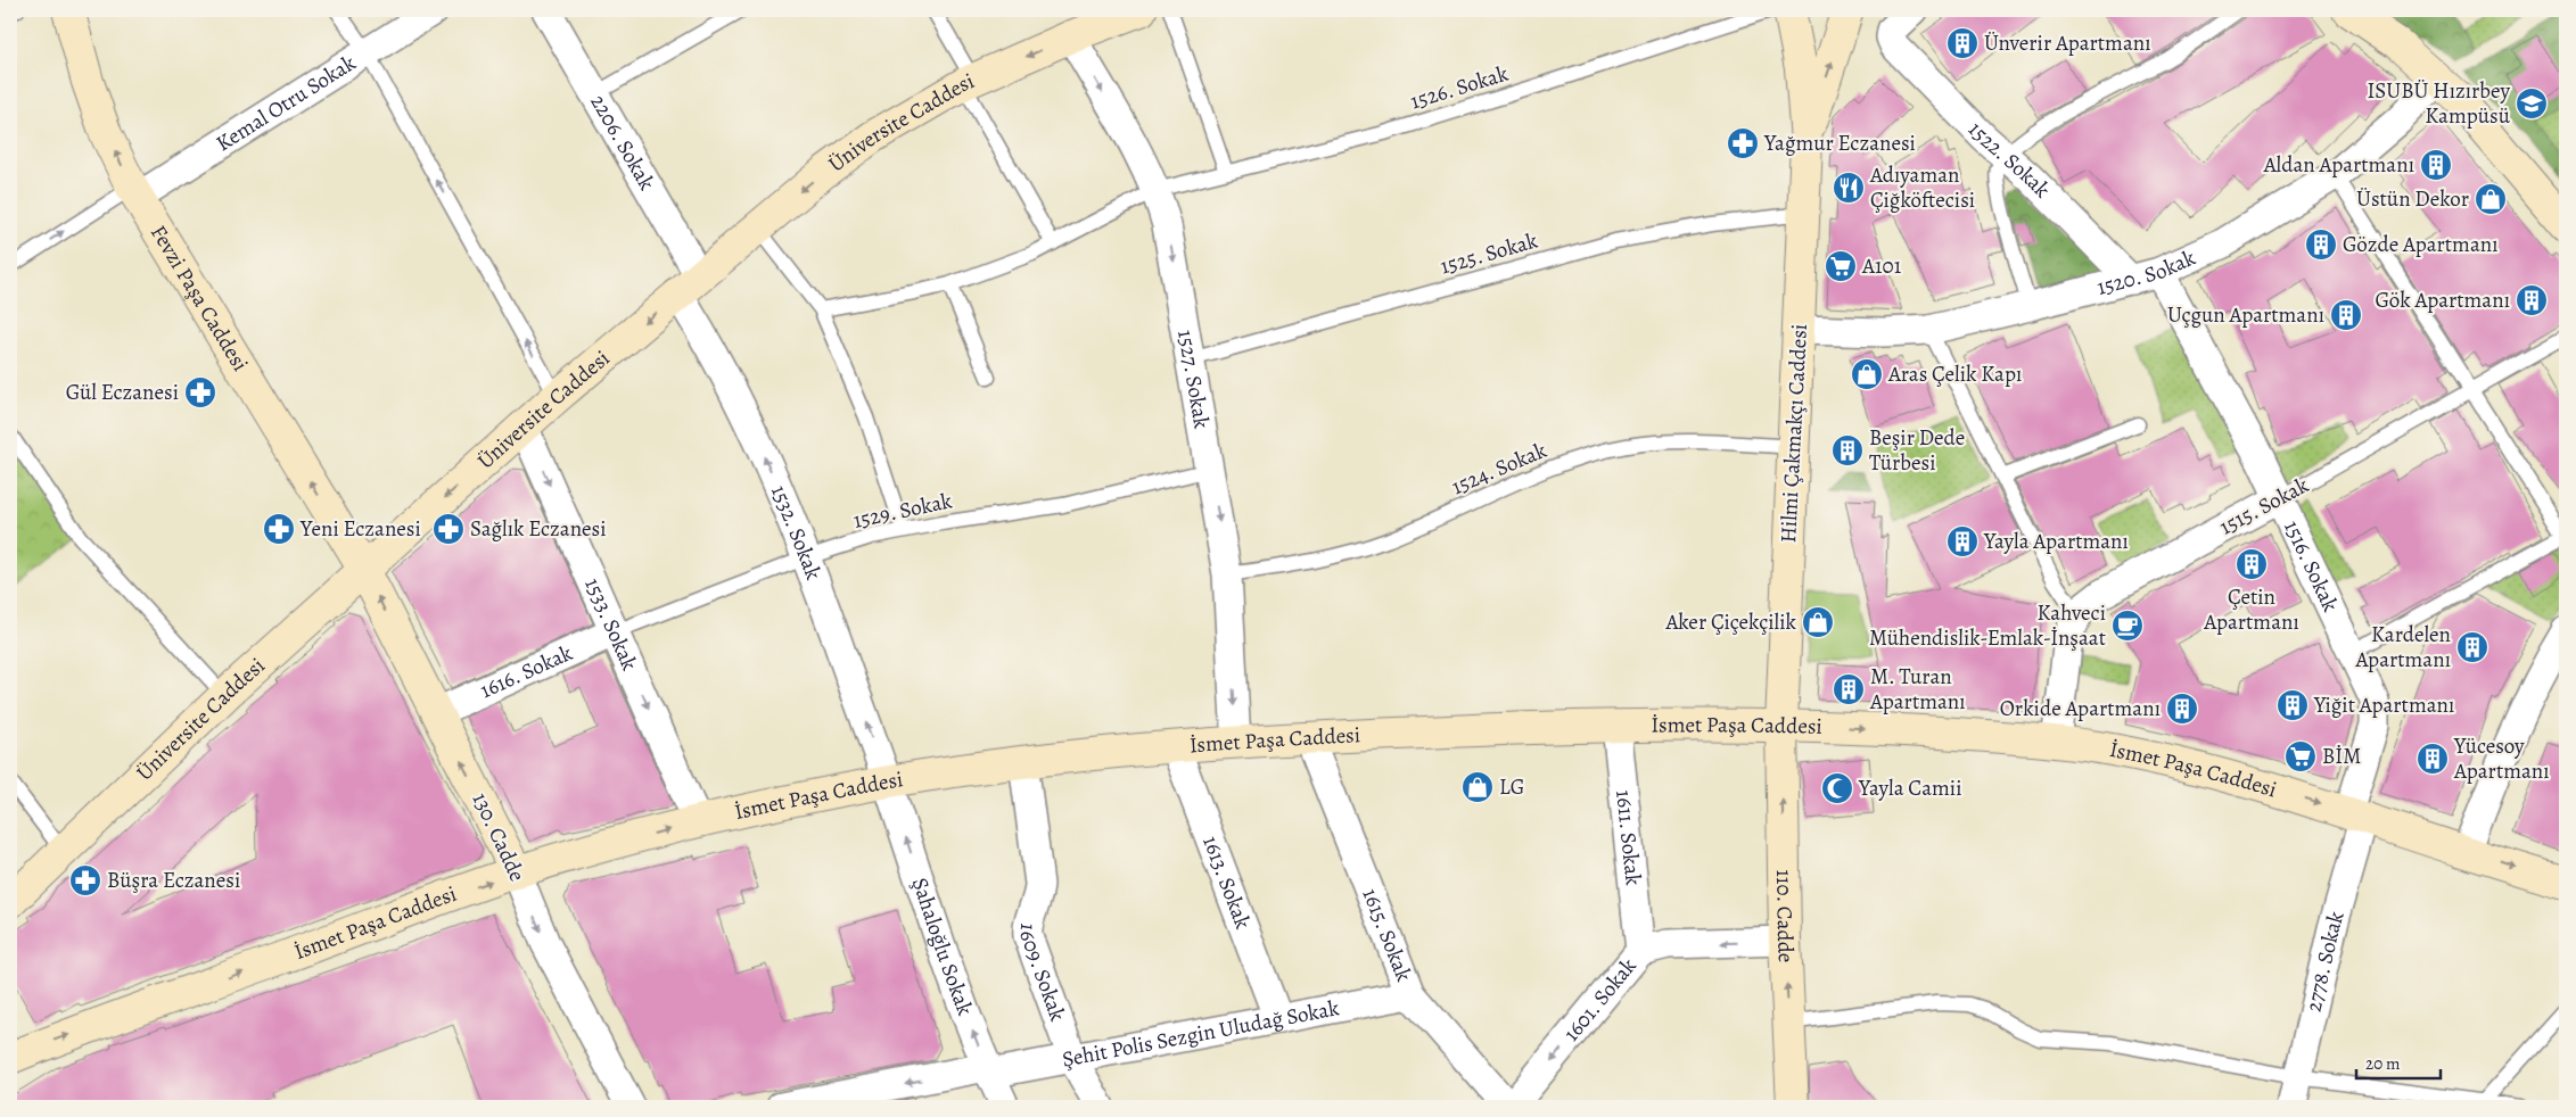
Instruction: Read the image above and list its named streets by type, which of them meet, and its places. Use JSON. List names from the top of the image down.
{
  "streets": {
    "main road": [
      "Üniversite Caddesi",
      "Fevzi Paşa Caddesi",
      "Hilmi Çakmakçı Caddesi",
      "İsmet Paşa Caddesi",
      "130. Cadde",
      "110. Cadde"
    ],
    "street": [
      "Kemal Otru Sokak",
      "2206. Sokak",
      "1522. Sokak",
      "1520. Sokak",
      "1527. Sokak",
      "1515. Sokak",
      "1532. Sokak",
      "1516. Sokak",
      "1533. Sokak",
      "1616. Sokak",
      "1611. Sokak",
      "1613. Sokak",
      "1615. Sokak",
      "Şahaloğlu Sokak",
      "2778. Sokak",
      "1609. Sokak",
      "1601. Sokak",
      "Şehit Polis Sezgin Uludağ Sokak"
    ],
    "lane": [
      "1526. Sokak",
      "1525. Sokak",
      "1524. Sokak",
      "1529. Sokak"
    ]
  },
  "crossings": [
    ["1526. Sokak", "1527. Sokak"],
    ["Kemal Otru Sokak", "Fevzi Paşa Caddesi"],
    ["Üniversite Caddesi", "2206. Sokak"],
    ["Üniversite Caddesi", "Fevzi Paşa Caddesi"],
    ["Üniversite Caddesi", "1527. Sokak"],
    ["Üniversite Caddesi", "1532. Sokak"],
    ["Üniversite Caddesi", "1533. Sokak"],
    ["Üniversite Caddesi", "130. Cadde"],
    ["2206. Sokak", "1532. Sokak"],
    ["1522. Sokak", "1520. Sokak"],
    ["1525. Sokak", "1527. Sokak"],
    ["1525. Sokak", "Hilmi Çakmakçı Caddesi"],
    ["1520. Sokak", "Hilmi Çakmakçı Caddesi"],
    ["1520. Sokak", "1516. Sokak"],
    ["Fevzi Paşa Caddesi", "130. Cadde"],
    ["1527. Sokak", "1524. Sokak"],
    ["1527. Sokak", "1529. Sokak"],
    ["1527. Sokak", "İsmet Paşa Caddesi"],
    ["Hilmi Çakmakçı Caddesi", "1524. Sokak"],
    ["Hilmi Çakmakçı Caddesi", "İsmet Paşa Caddesi"],
    ["Hilmi Çakmakçı Caddesi", "110. Cadde"],
    ["1515. Sokak", "1516. Sokak"],
    ["1515. Sokak", "İsmet Paşa Caddesi"],
    ["1529. Sokak", "1532. Sokak"],
    ["1529. Sokak", "1533. Sokak"],
    ["1529. Sokak", "1616. Sokak"],
    ["1532. Sokak", "İsmet Paşa Caddesi"],
    ["1532. Sokak", "Şahaloğlu Sokak"],
    ["1516. Sokak", "İsmet Paşa Caddesi"],
    ["1516. Sokak", "2778. Sokak"],
    ["1533. Sokak", "1616. Sokak"],
    ["1533. Sokak", "İsmet Paşa Caddesi"],
    ["1616. Sokak", "130. Cadde"],
    ["İsmet Paşa Caddesi", "130. Cadde"],
    ["İsmet Paşa Caddesi", "1611. Sokak"],
    ["İsmet Paşa Caddesi", "1613. Sokak"],
    ["İsmet Paşa Caddesi", "110. Cadde"],
    ["İsmet Paşa Caddesi", "1615. Sokak"],
    ["İsmet Paşa Caddesi", "Şahaloğlu Sokak"],
    ["İsmet Paşa Caddesi", "2778. Sokak"],
    ["İsmet Paşa Caddesi", "1609. Sokak"],
    ["1611. Sokak", "1601. Sokak"],
    ["1613. Sokak", "Şehit Polis Sezgin Uludağ Sokak"],
    ["110. Cadde", "1601. Sokak"],
    ["1615. Sokak", "1601. Sokak"],
    ["1615. Sokak", "Şehit Polis Sezgin Uludağ Sokak"],
    ["Şahaloğlu Sokak", "Şehit Polis Sezgin Uludağ Sokak"],
    ["1609. Sokak", "Şehit Polis Sezgin Uludağ Sokak"]
  ],
  "one_way": [
    "Üniversite Caddesi",
    "Fevzi Paşa Caddesi",
    "1527. Sokak",
    "1532. Sokak",
    "1533. Sokak",
    "İsmet Paşa Caddesi",
    "110. Cadde",
    "Şahaloğlu Sokak",
    "1601. Sokak"
  ],
  "places": {
    "building": [
      "Ünverir Apartmanı",
      "Aldan Apartmanı",
      "Gözde Apartmanı",
      "Gök Apartmanı",
      "Uçgun Apartmanı",
      "Beşir Dede Türbesi",
      "Yayla Apartmanı",
      "Çetin Apartmanı",
      "Kardelen Apartmanı",
      "M. Turan Apartmanı",
      "Yiğit Apartmanı",
      "Orkide Apartmanı",
      "Yücesoy Apartmanı"
    ],
    "school or university": ["ISUBÜ Hızırbey Kampüsü"],
    "pharmacy": [
      "Yağmur Eczanesi",
      "Gül Eczanesi",
      "Yeni Eczanesi",
      "Sağlık Eczanesi",
      "Büşra Eczanesi"
    ],
    "restaurant": ["Adıyaman Çiğköftecisi"],
    "shop": [
      "Üstün Dekor",
      "Aras Çelik Kapı",
      "Aker Çiçekçilik",
      "LG"
    ],
    "supermarket": ["A101", "BİM"],
    "cafe": ["Kahveci Mühendislik-Emlak-İnşaat"],
    "mosque": ["Yayla Camii"]
  },
  "scale_bar": "20 m"
}
